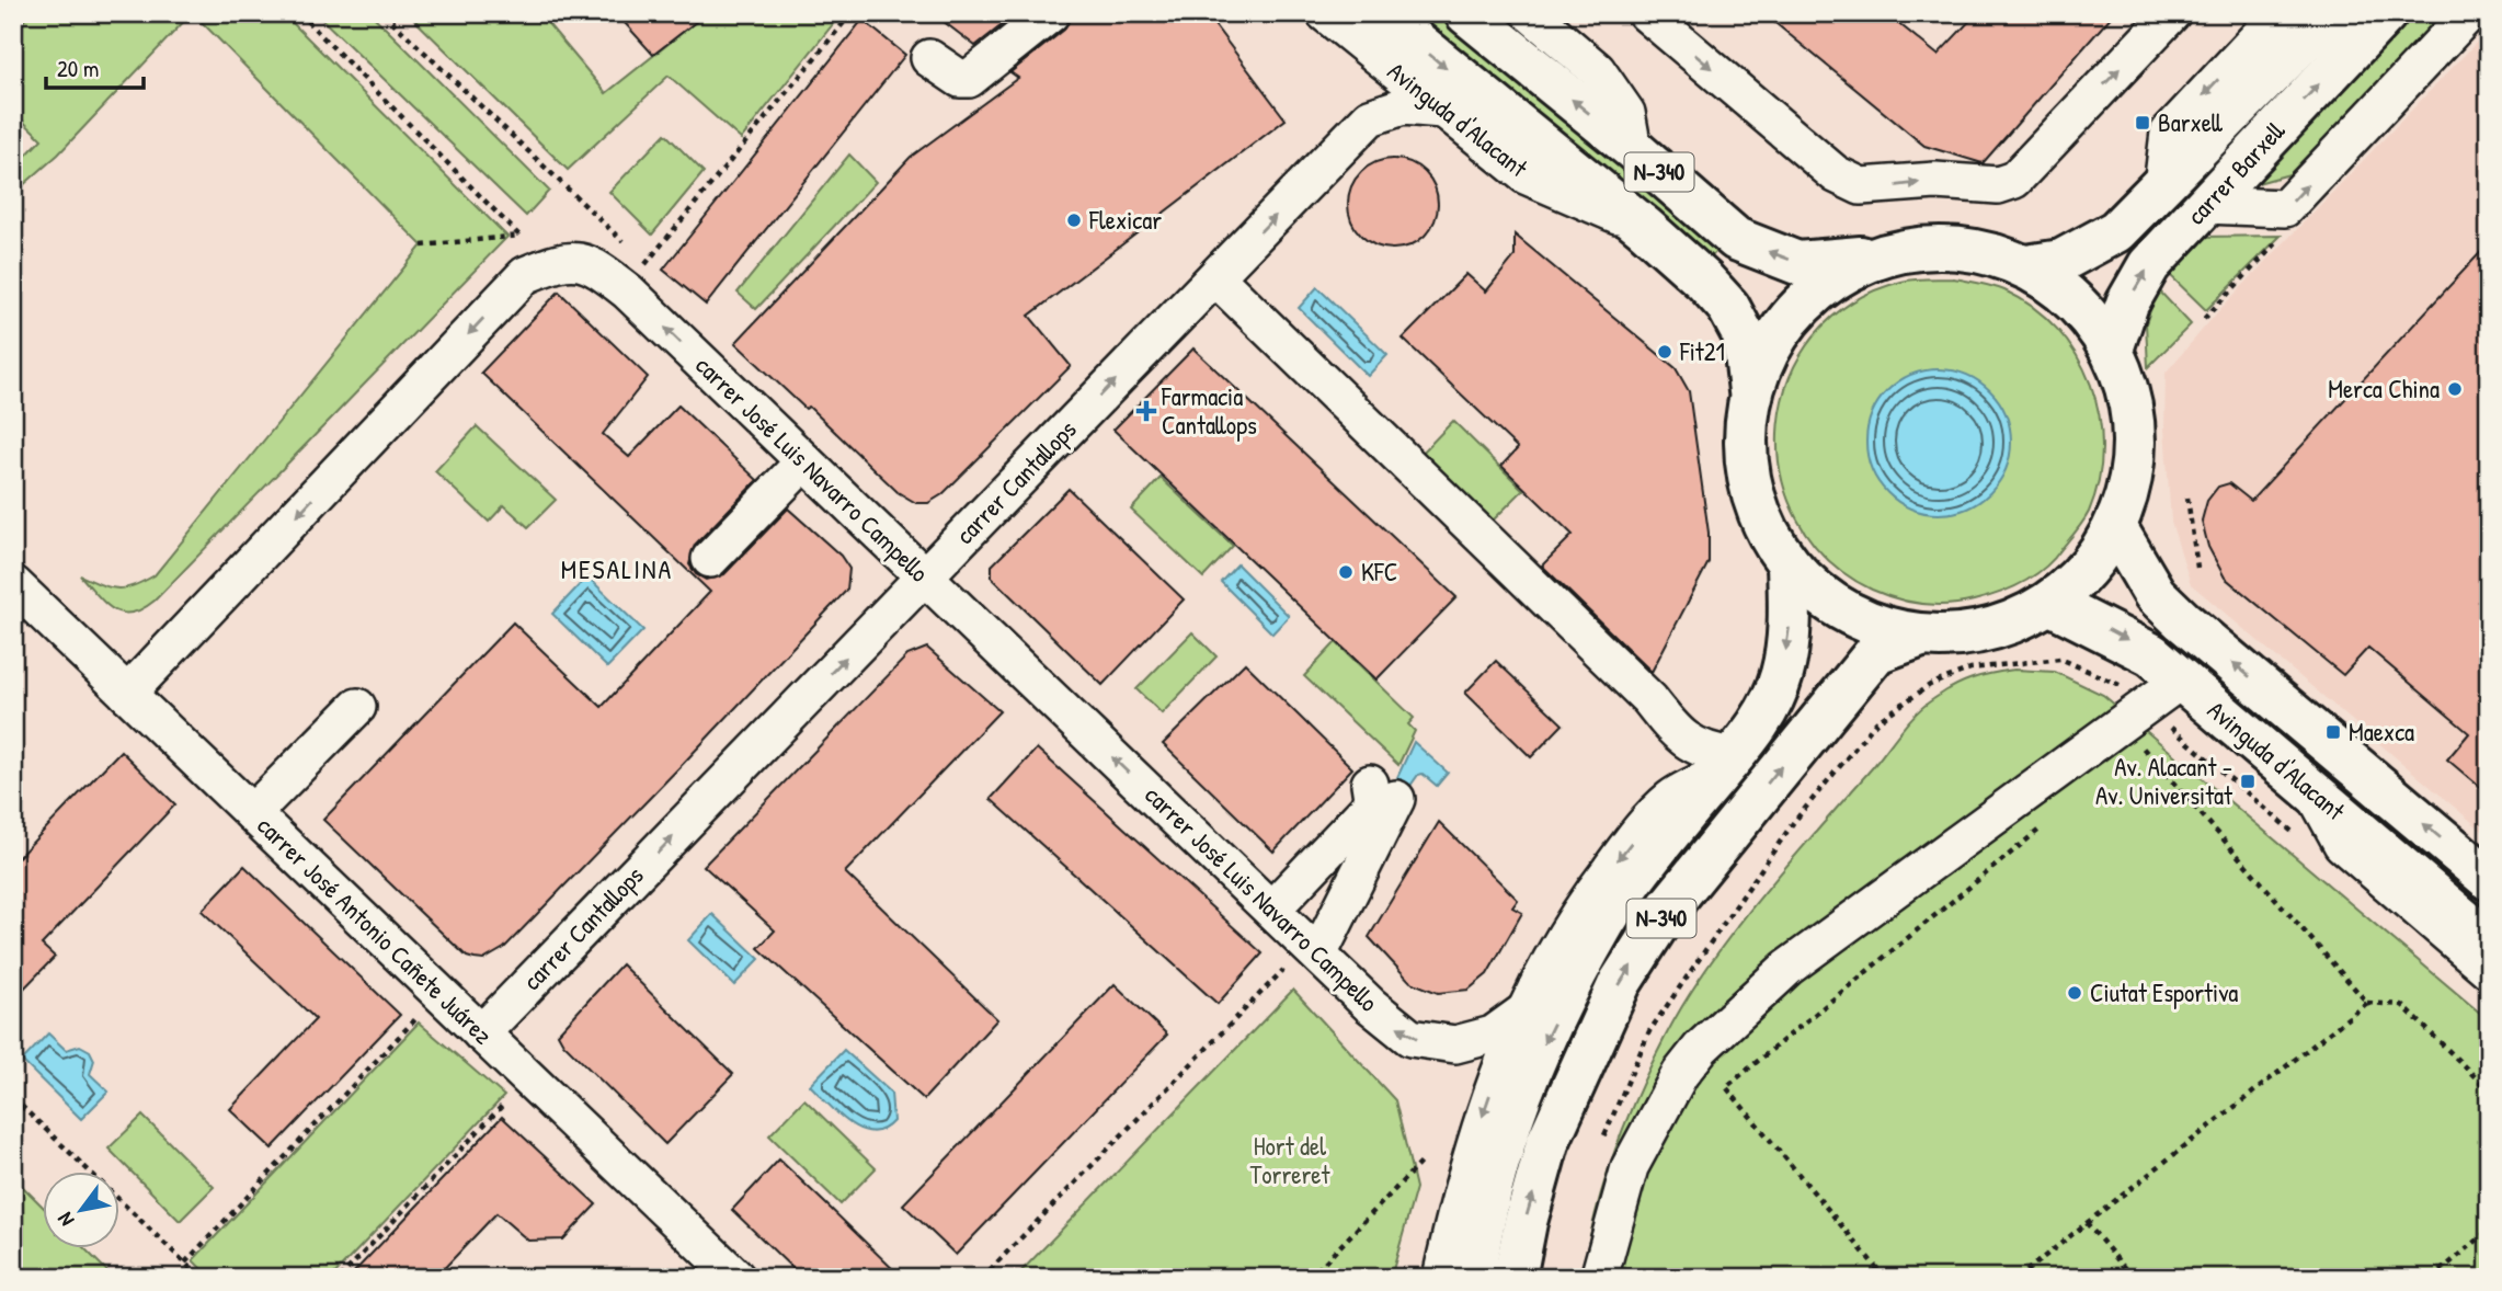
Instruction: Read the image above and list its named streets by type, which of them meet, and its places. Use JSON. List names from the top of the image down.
{
  "streets": {
    "main road": ["Avinguda d'Alacant", "N-340", "carrer Barxell"],
    "street": ["carrer José Luis Navarro Campello", "carrer Cantallops", "carrer José Antonio Cañete Juárez"]
  },
  "crossings": [
    ["Avinguda d'Alacant", "N-340"],
    ["Avinguda d'Alacant", "carrer Cantallops"],
    ["N-340", "carrer Barxell"],
    ["carrer José Luis Navarro Campello", "carrer Cantallops"],
    ["carrer José Luis Navarro Campello", "carrer José Antonio Cañete Juárez"],
    ["carrer Cantallops", "carrer José Antonio Cañete Juárez"]
  ],
  "one_way": ["carrer Cantallops"],
  "districts": ["MESALINA"],
  "parks": ["Hort del Torreret"],
  "places": {
    "transit": ["Barxell", "Maexca", "Av. Alacant - Av. Universitat"],
    "other": [
      "Flexicar",
      "Fit21",
      "Merca China",
      "KFC",
      "Ciutat Esportiva"
    ],
    "health": ["Farmacia Cantallops"]
  },
  "scale_bar": "20 m",
  "north": "bottom left"
}
